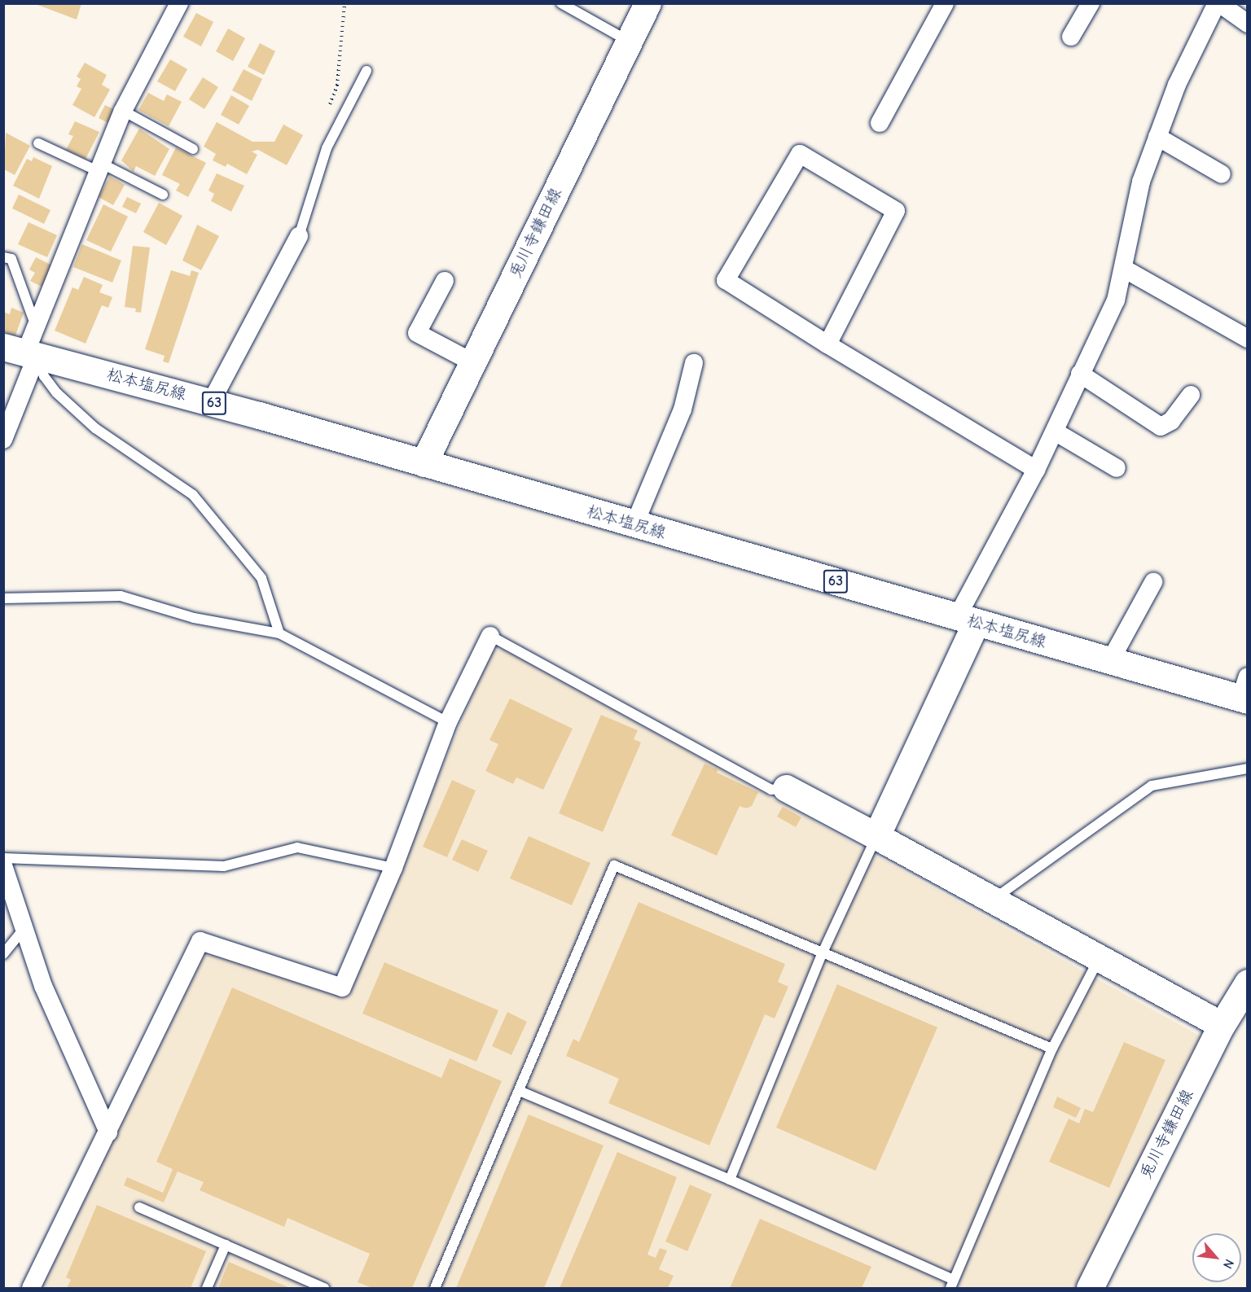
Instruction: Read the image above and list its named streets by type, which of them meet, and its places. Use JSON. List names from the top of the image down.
{
  "streets": {
    "main road": ["兎川寺鎌田線", "松本塩尻線", "63"]
  },
  "crossings": [
    ["兎川寺鎌田線", "松本塩尻線"]
  ],
  "north": "bottom right"
}
